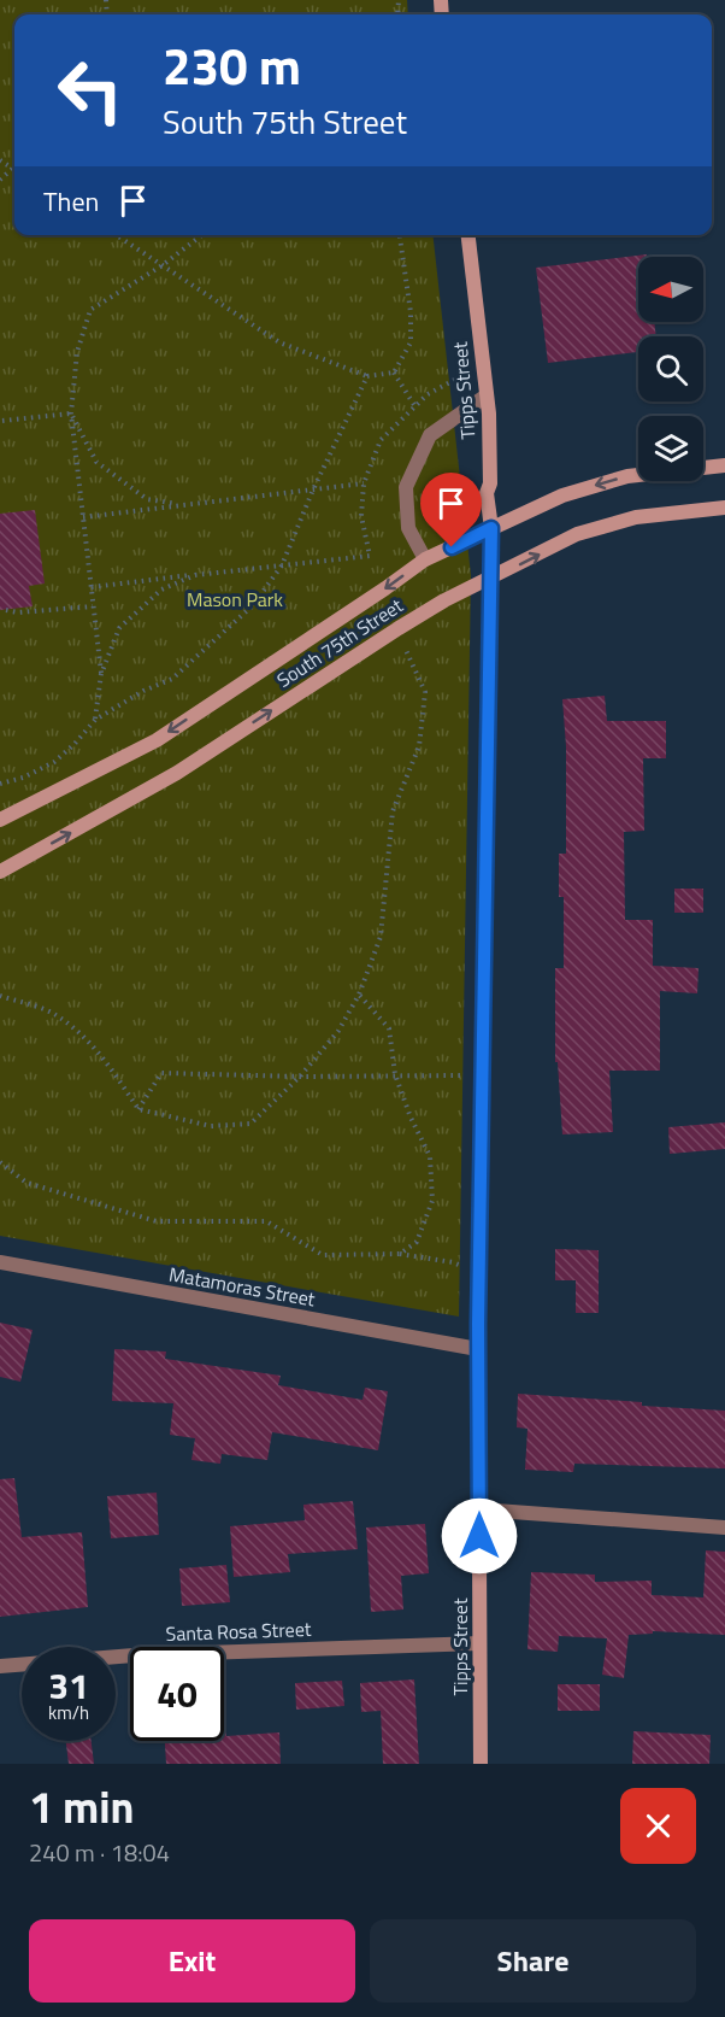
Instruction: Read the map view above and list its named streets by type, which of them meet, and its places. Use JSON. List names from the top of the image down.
{
  "streets": {
    "main road": ["Tipps Street", "South 75th Street"],
    "street": ["Matamoras Street", "Santa Rosa Street"]
  },
  "crossings": [
    ["Tipps Street", "South 75th Street"],
    ["Tipps Street", "Matamoras Street"],
    ["Tipps Street", "Santa Rosa Street"]
  ],
  "parks": ["Mason Park"],
  "north": "left",
  "page": {
    "turn": ["230 m", "South 75th Street"],
    "then": "Then",
    "speed": "31 km/h",
    "limit": "40",
    "heading": ["1 min", "240 m · 18:04"],
    "buttons": ["Exit", "Share"]
  }
}
